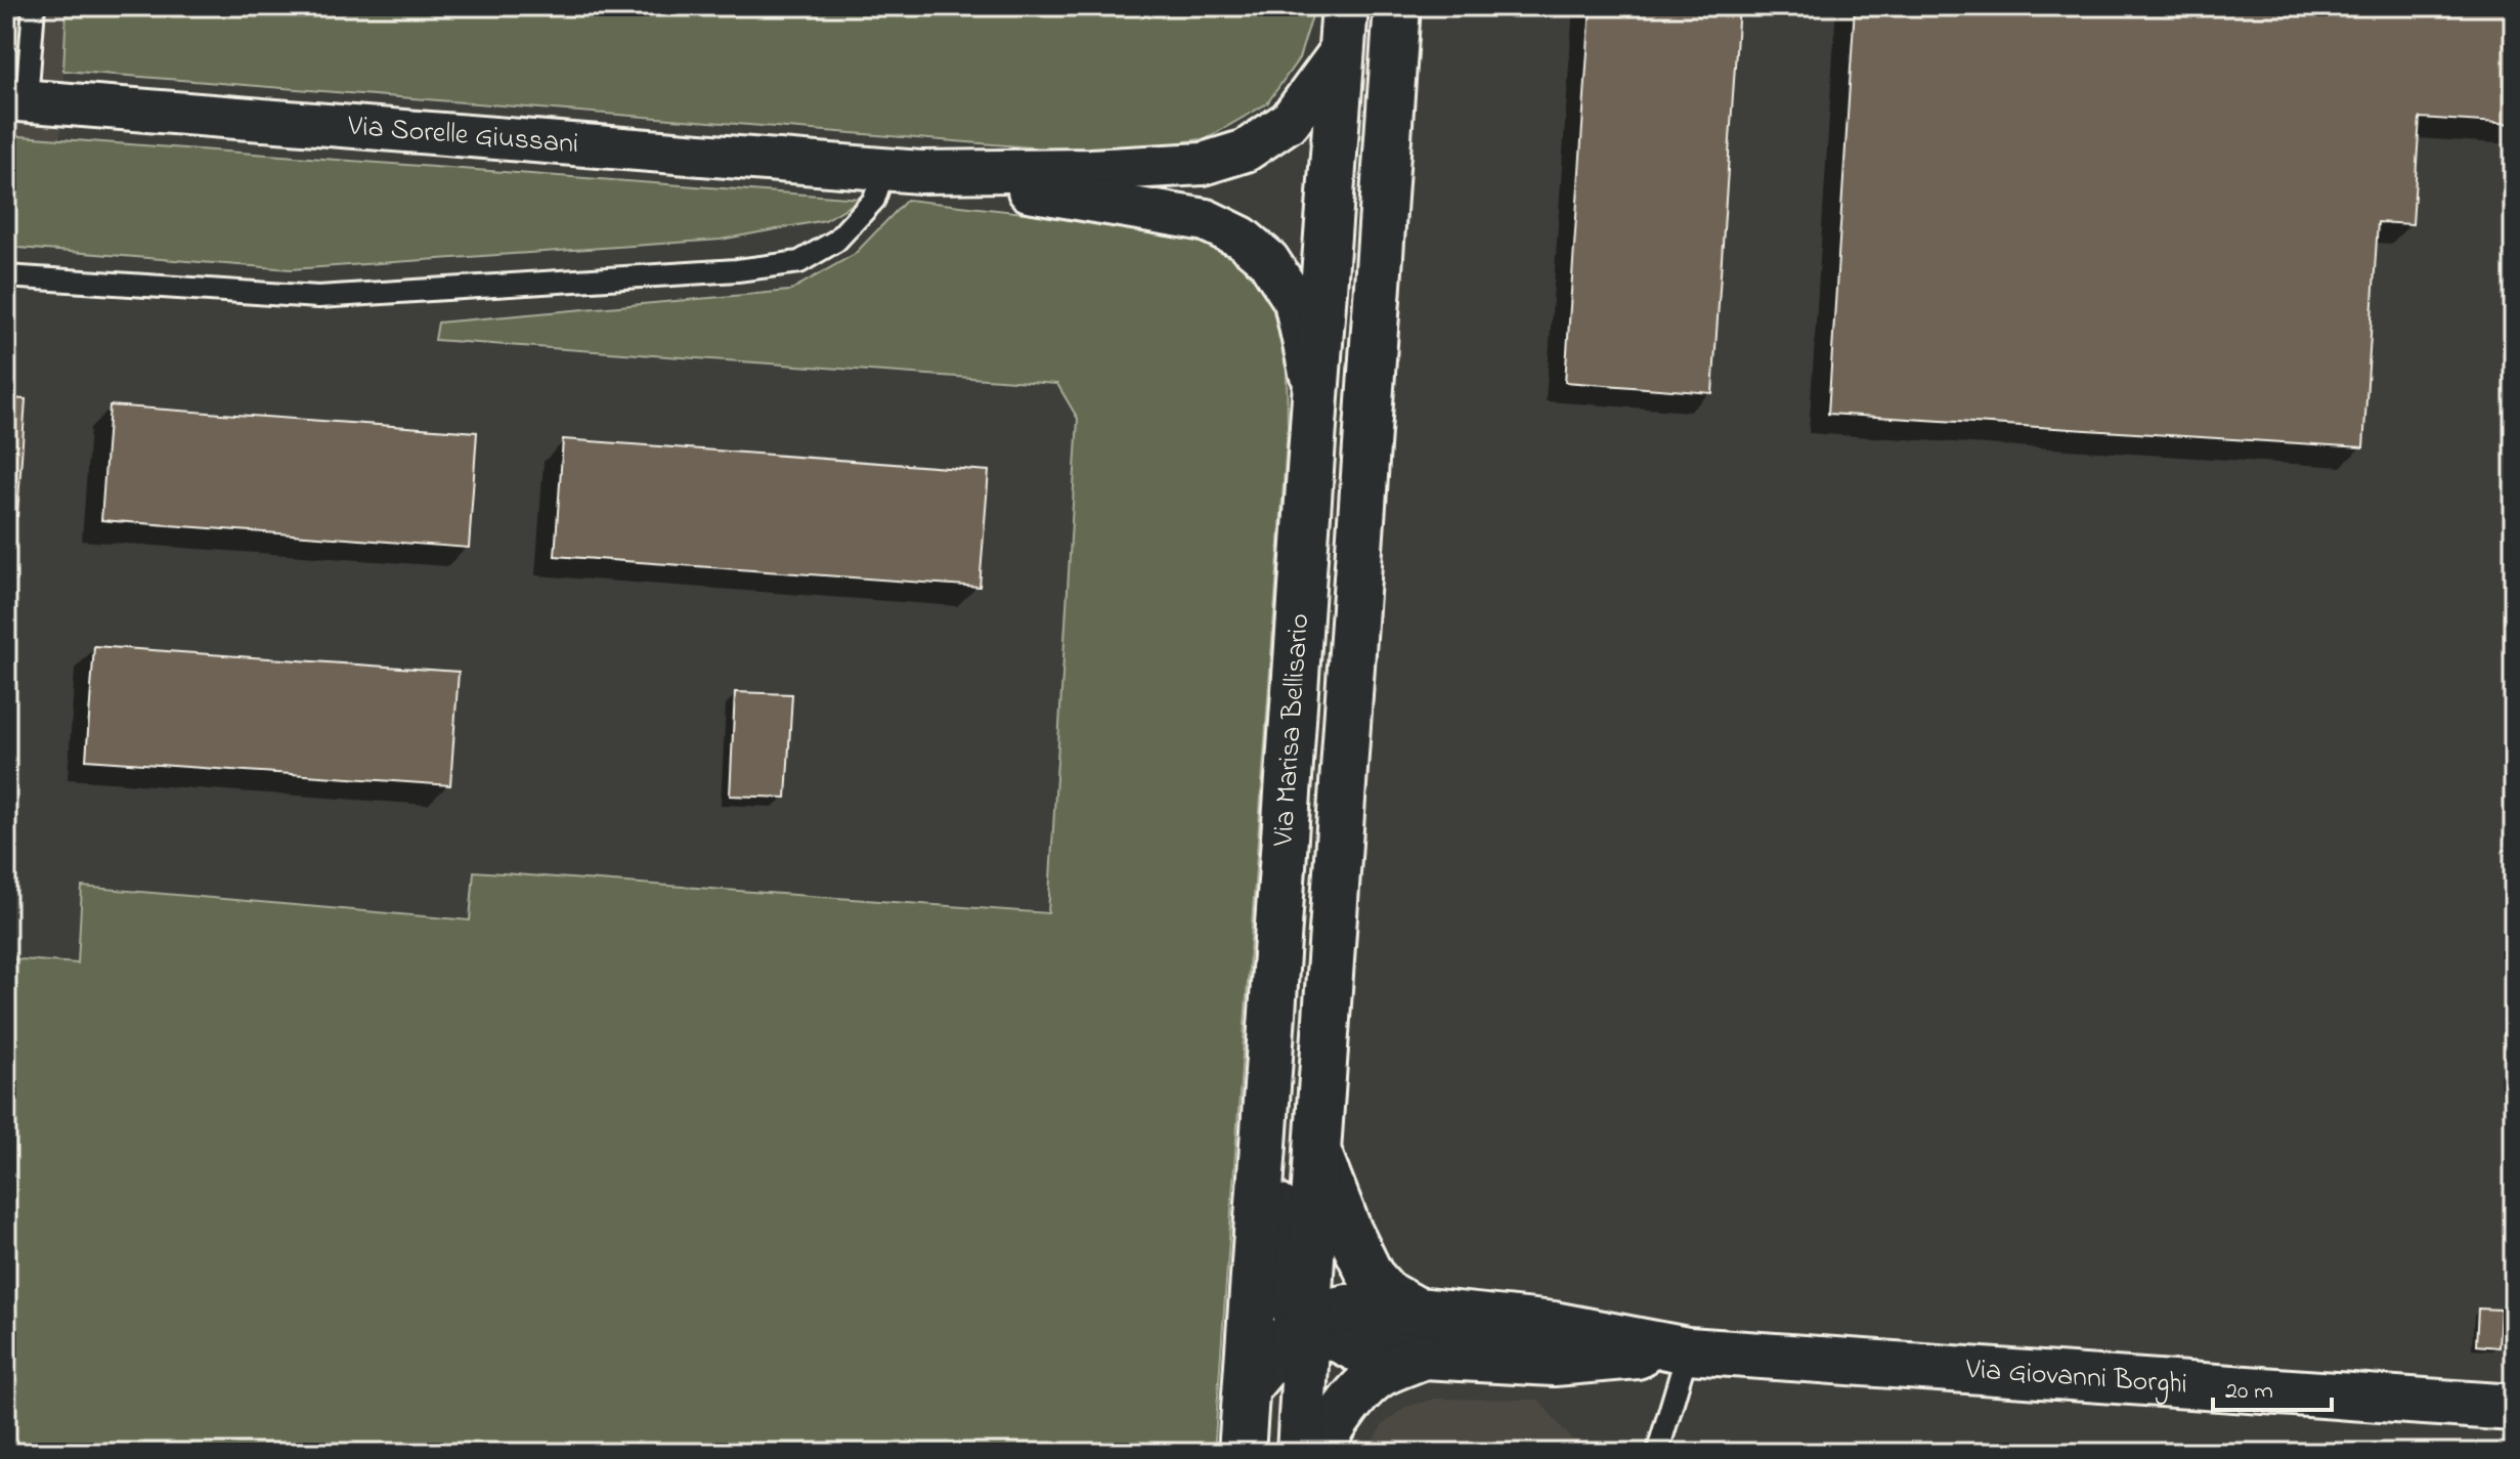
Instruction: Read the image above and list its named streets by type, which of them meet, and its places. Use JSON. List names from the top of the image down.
{
  "streets": {
    "main road": ["Via Marisa Bellisario", "Via Giovanni Borghi"],
    "street": ["Via Sorelle Giussani"]
  },
  "scale_bar": "20 m"
}
